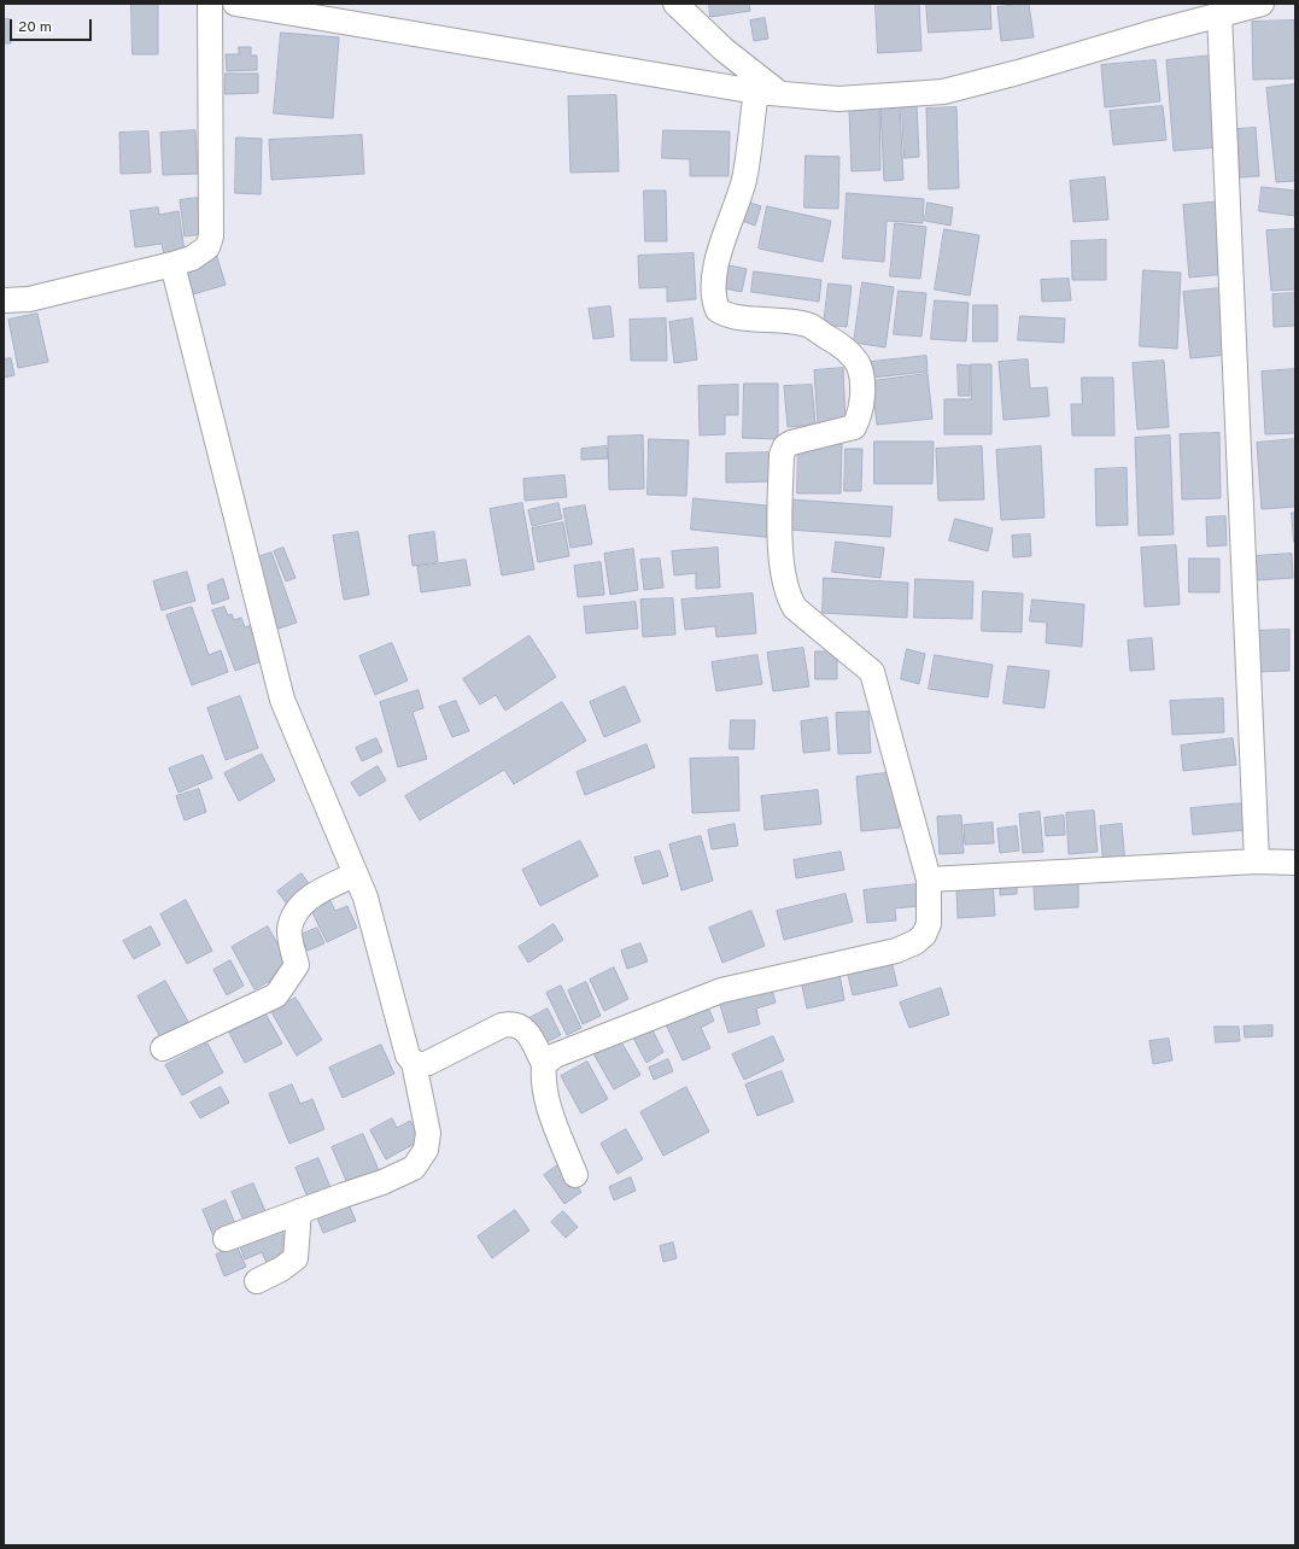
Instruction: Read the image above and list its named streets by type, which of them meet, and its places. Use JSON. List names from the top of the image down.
{
  "scale_bar": "20 m"
}
